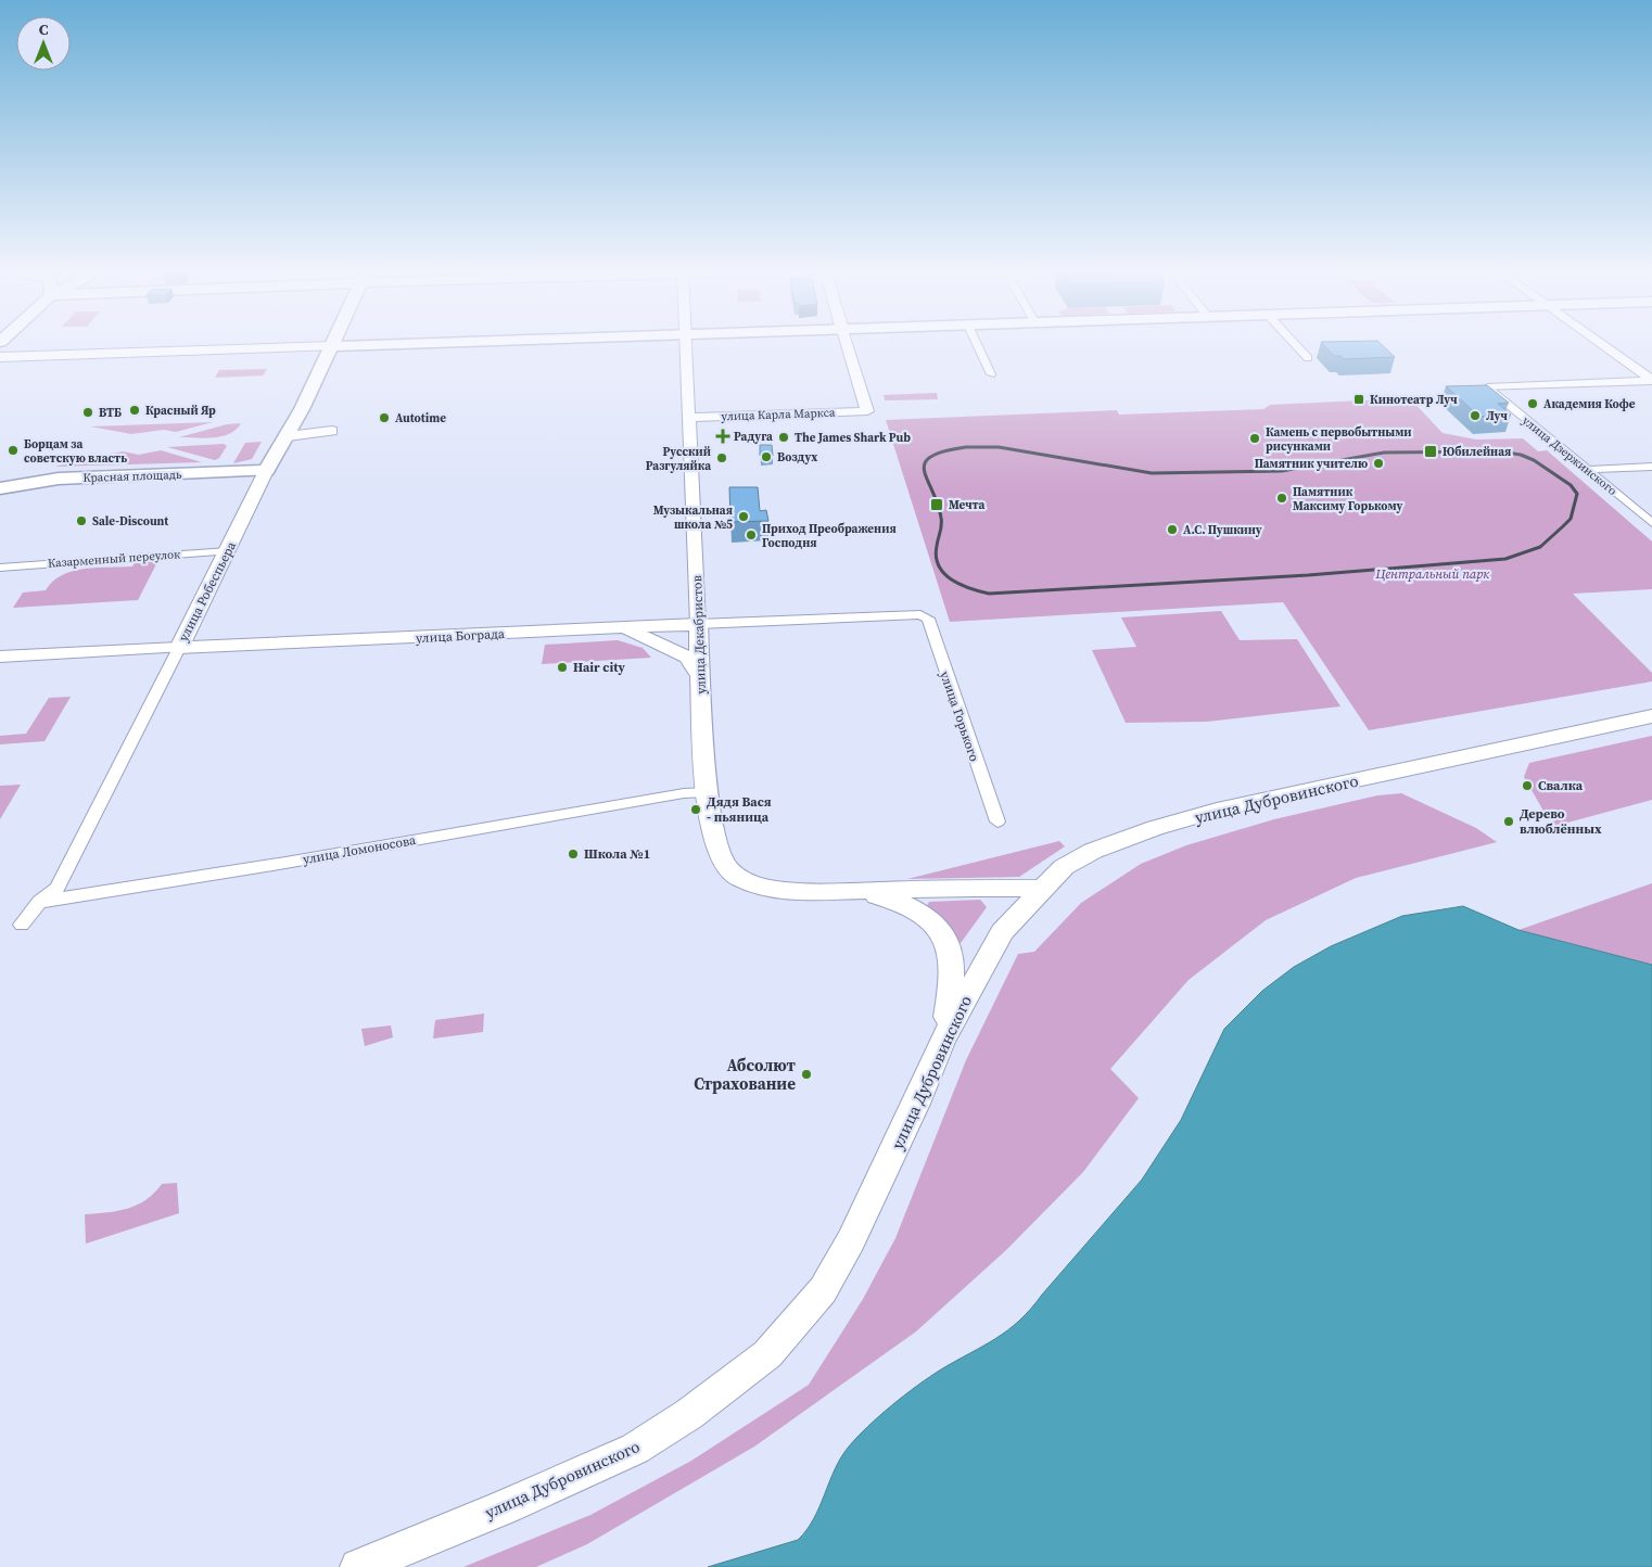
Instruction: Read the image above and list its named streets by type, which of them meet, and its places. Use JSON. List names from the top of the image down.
{
  "streets": {
    "main road": [
      "Красная площадь",
      "улица Робеспьера",
      "улица Декабристов",
      "улица Бограда",
      "улица Дубровинского"
    ],
    "street": [
      "улица Карла Маркса",
      "улица Дзержинского",
      "Казарменный переулок",
      "улица Горького",
      "улица Ломоносова"
    ]
  },
  "crossings": [
    ["улица Карла Маркса", "улица Декабристов"],
    ["Красная площадь", "улица Робеспьера"],
    ["Казарменный переулок", "улица Робеспьера"],
    ["улица Робеспьера", "улица Бограда"],
    ["улица Робеспьера", "улица Ломоносова"],
    ["улица Декабристов", "улица Бограда"],
    ["улица Декабристов", "улица Ломоносова"],
    ["улица Бограда", "улица Горького"]
  ],
  "parks": ["Центральный парк"],
  "places": {
    "transit": ["Кинотеатр Луч", "Юбилейная", "Мечта"],
    "other": [
      "Академия Кофе",
      "Красный Яр",
      "ВТБ",
      "Луч",
      "Autotime",
      "The James Shark Pub",
      "Камень с первобытными рисунками",
      "Борцам за советскую власть",
      "Воздух",
      "Русский Разгуляйка",
      "Памятник учителю",
      "Памятник Максиму Горькому",
      "Музыкальная школа №5",
      "Sale-Discount",
      "А.С. Пушкину",
      "Приход Преображения Господня",
      "Hair city",
      "Свалка",
      "Дядя Вася - пьяница",
      "Дерево влюблённых",
      "Школа №1",
      "Абсолют Страхование"
    ],
    "health": ["Радуга"]
  },
  "north": "top"
}
